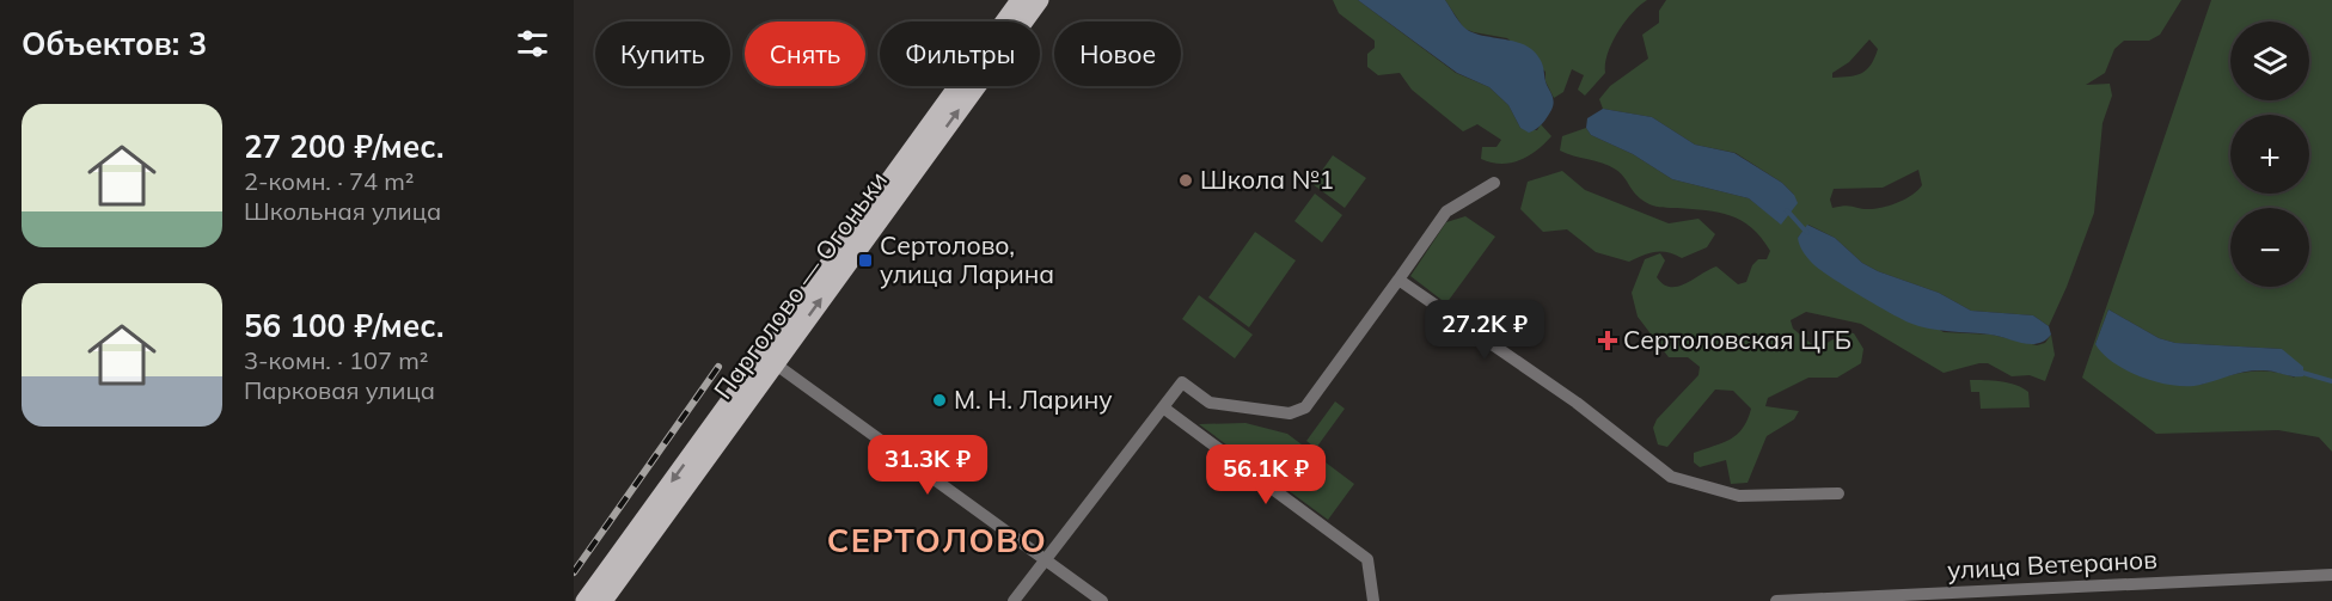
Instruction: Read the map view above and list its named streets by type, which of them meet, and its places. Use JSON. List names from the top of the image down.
{
  "streets": {
    "main road": ["Парголово — Огоньки"],
    "street": ["улица Ветеранов"]
  },
  "districts": ["СЕРТОЛОВО"],
  "places": {
    "other": ["Школа №1", "М. Н. Ларину"],
    "transit": ["Сертолово, улица Ларина"],
    "health": ["Сертоловская ЦГБ"]
  },
  "page": {
    "heading": "Объектов: 3",
    "map_buttons": ["+", "−"],
    "chip": [
      "Купить",
      "Снять",
      "Фильтры",
      "Новое"
    ],
    "list": [
      {
        "name": "27 200 ₽/мес.",
        "note": "2-комн. · 74 m² · Школьная улица"
      },
      {
        "name": "56 100 ₽/мес.",
        "note": "3-комн. · 107 m² · Парковая улица"
      }
    ],
    "price": ["27.2K ₽", "31.3K ₽", "56.1K ₽"]
  }
}
